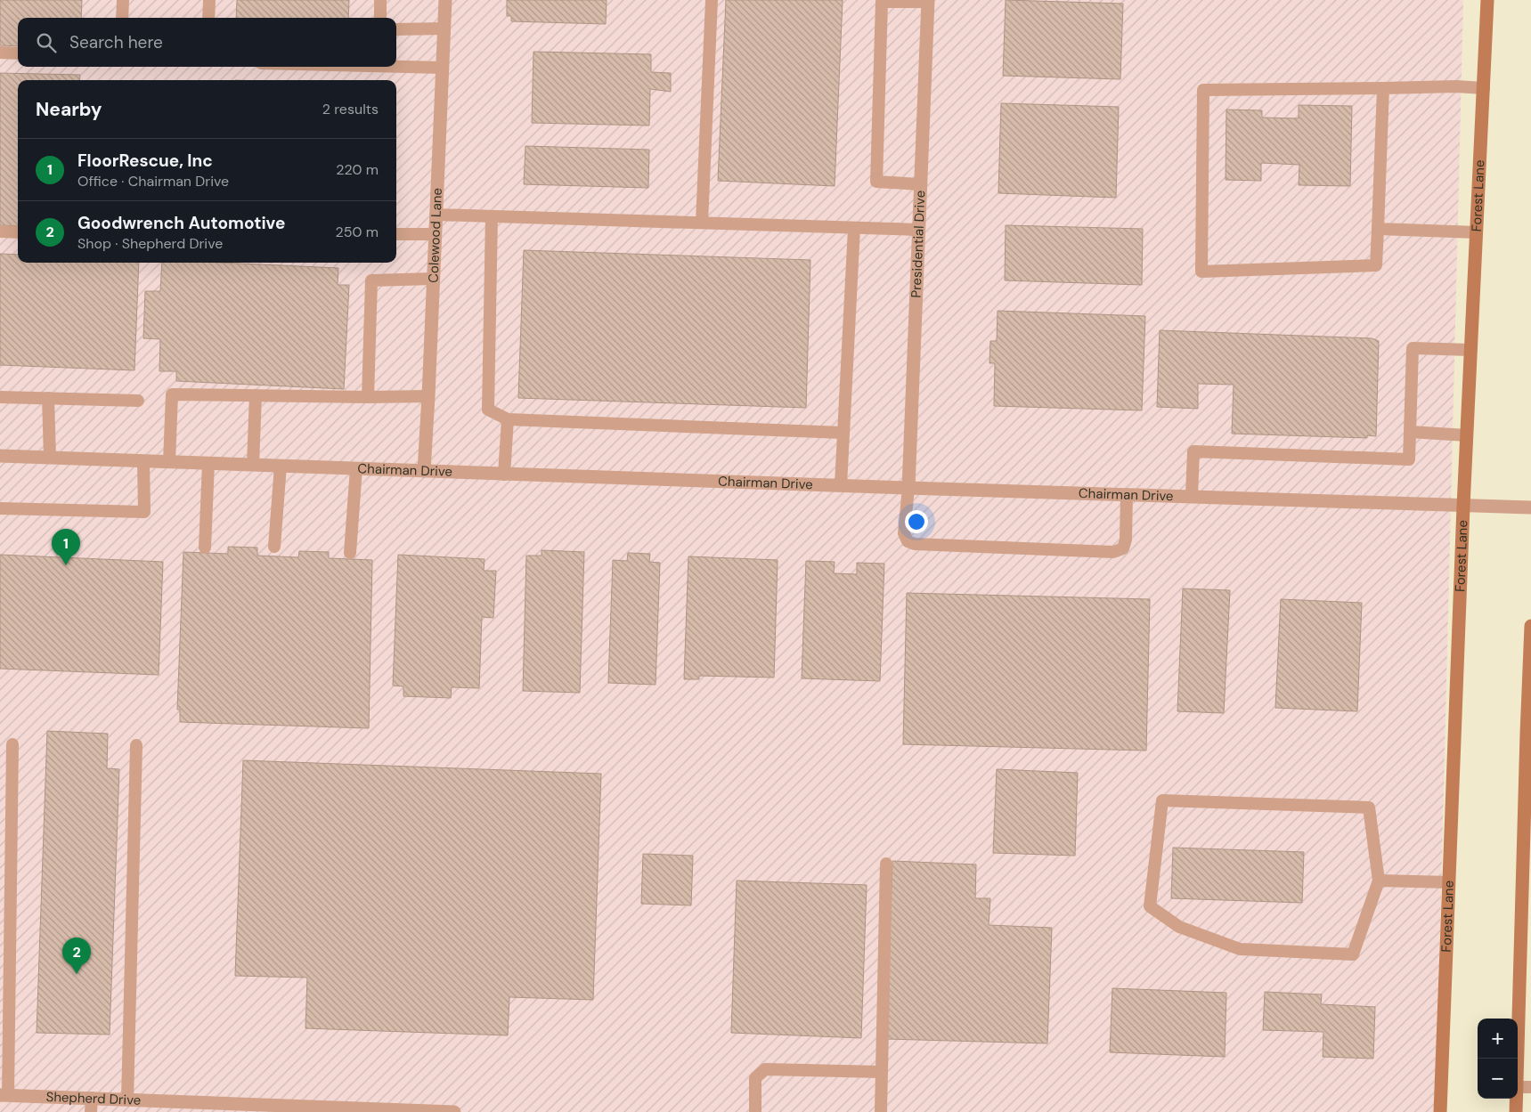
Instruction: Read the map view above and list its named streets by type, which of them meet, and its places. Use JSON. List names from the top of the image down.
{
  "streets": {
    "main road": ["Forest Lane"],
    "street": [
      "Colewood Lane",
      "Presidential Drive",
      "Chairman Drive",
      "Shepherd Drive"
    ]
  },
  "crossings": [
    ["Forest Lane", "Chairman Drive"],
    ["Colewood Lane", "Chairman Drive"],
    ["Presidential Drive", "Chairman Drive"]
  ],
  "page": {
    "search": "Search here",
    "heading": ["Nearby", "2 results"],
    "list": [
      {
        "mark": "1",
        "name": "FloorRescue, Inc",
        "note": "Office · Chairman Drive",
        "value": "220 m"
      },
      {
        "mark": "2",
        "name": "Goodwrench Automotive",
        "note": "Shop · Shepherd Drive",
        "value": "250 m"
      }
    ],
    "pins": ["1", "2"],
    "map_buttons": ["+", "−"]
  }
}
